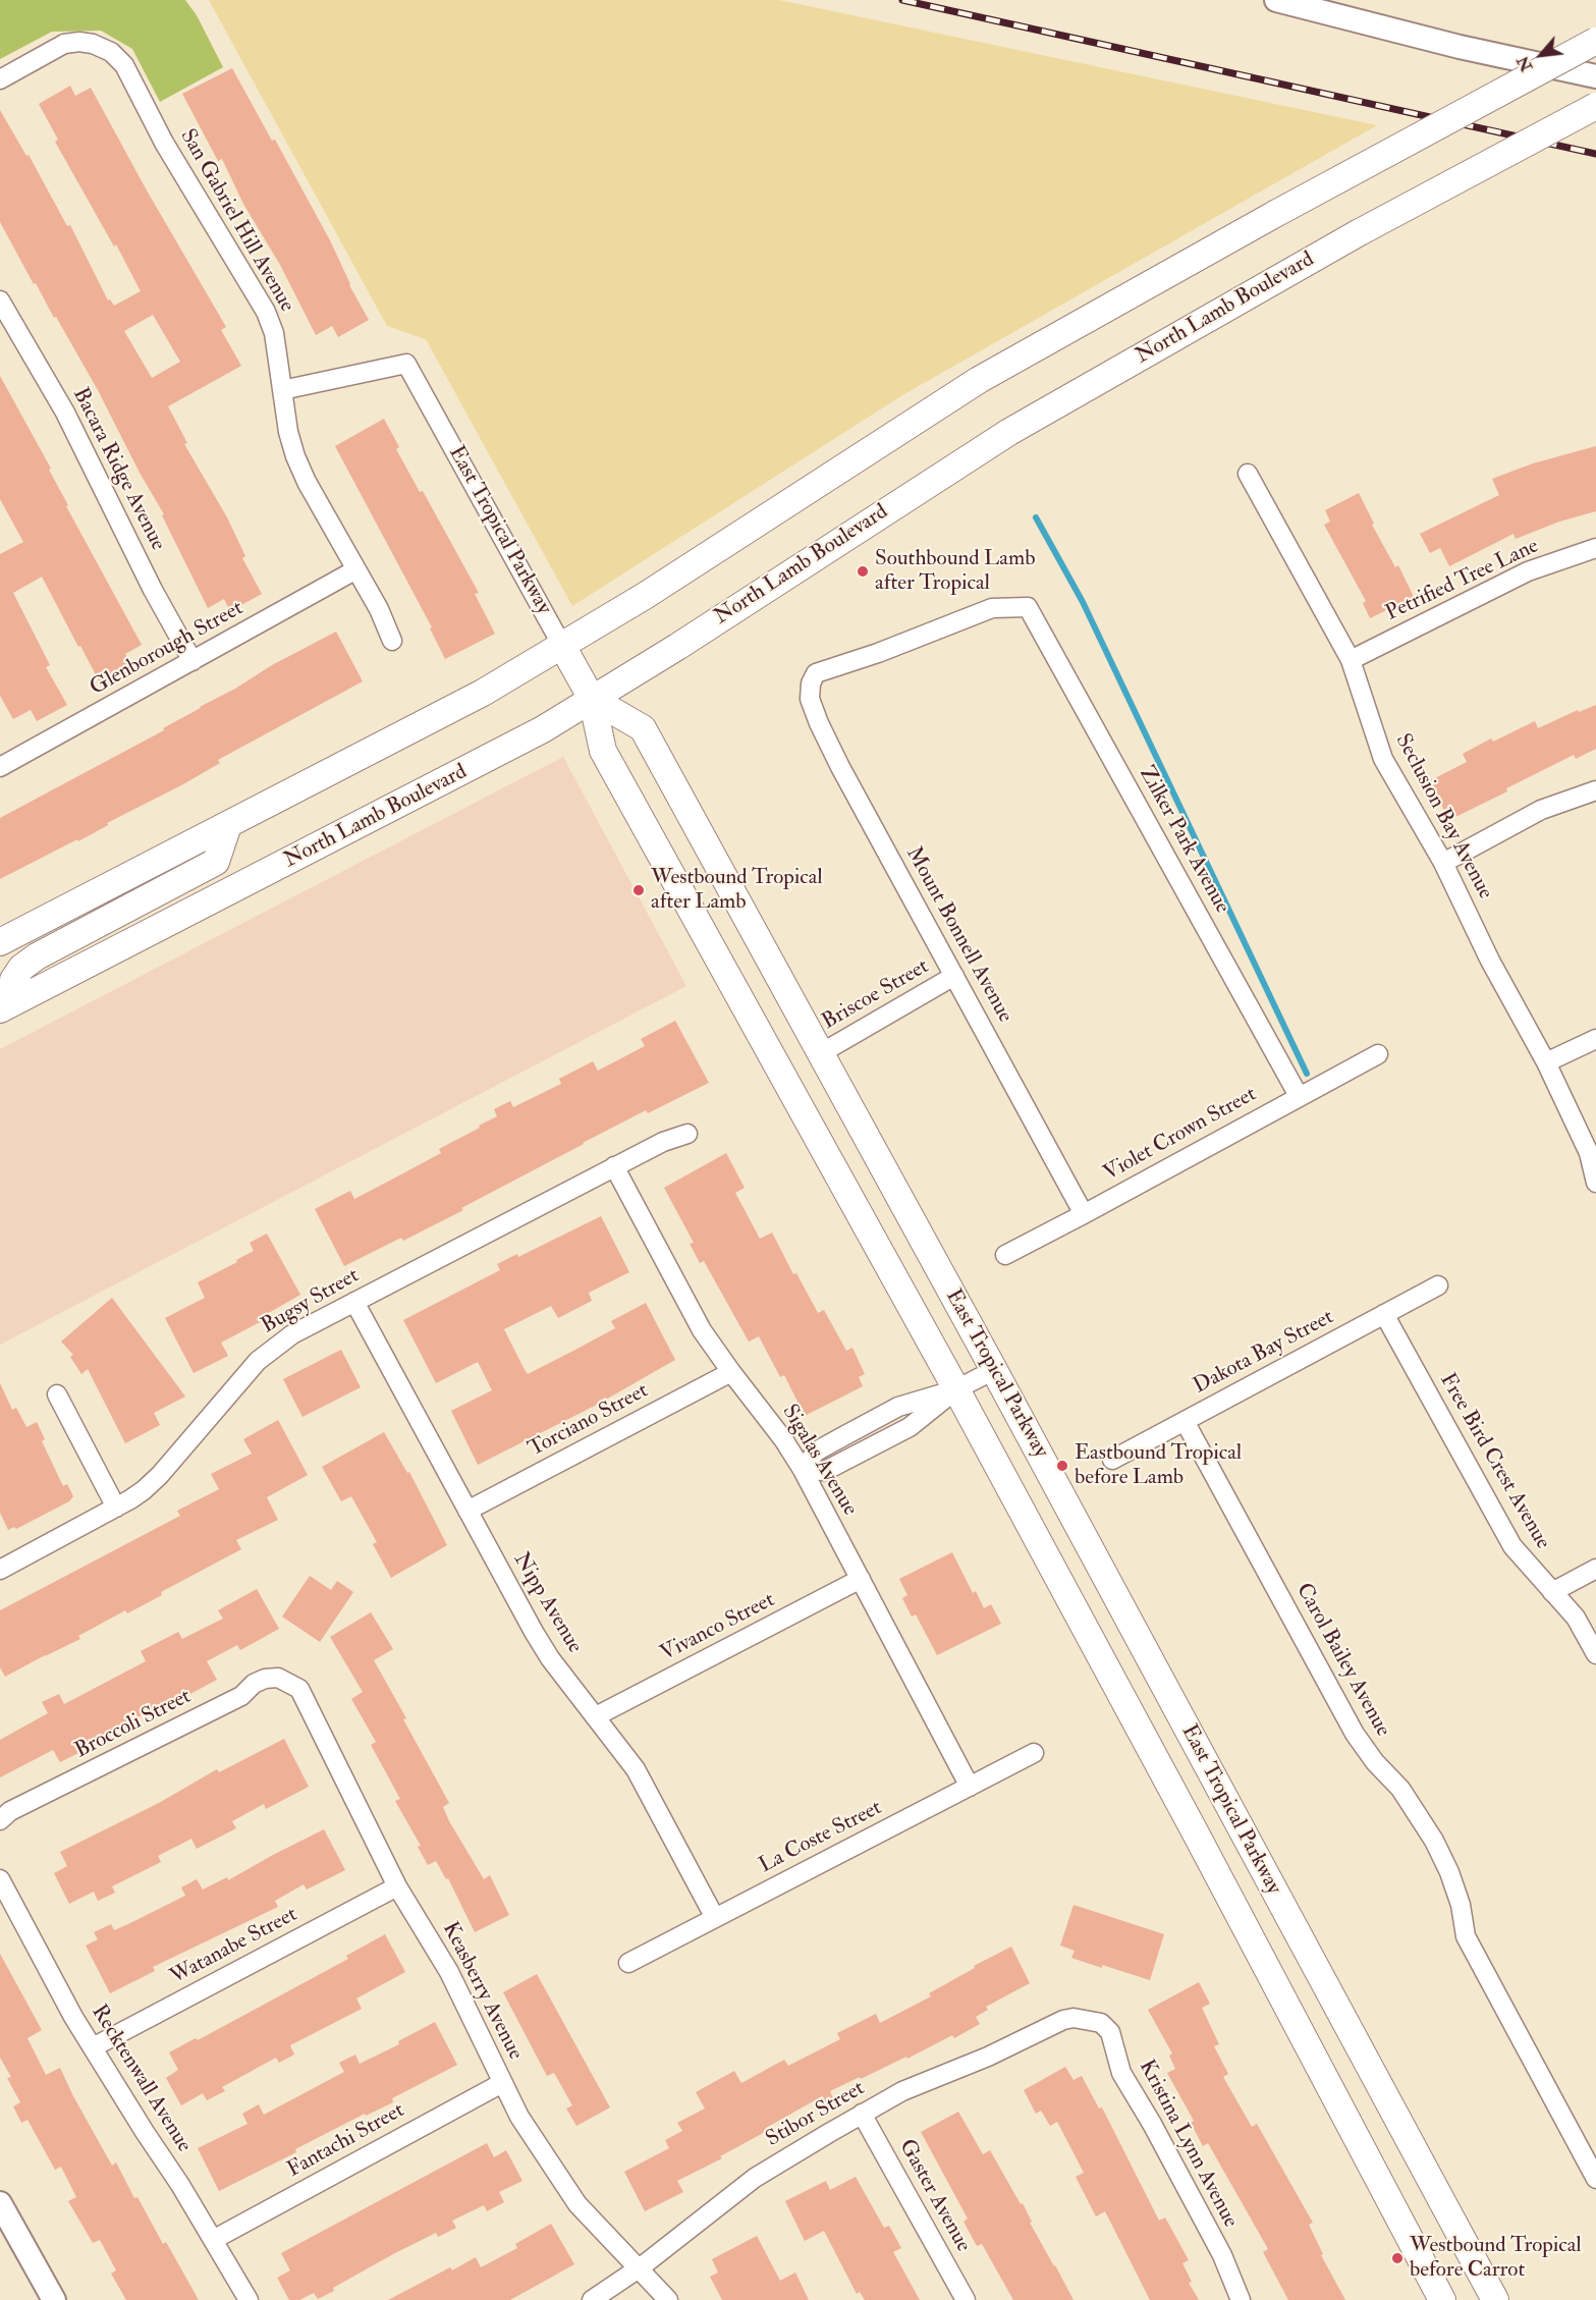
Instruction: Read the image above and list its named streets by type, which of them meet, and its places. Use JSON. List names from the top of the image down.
{
  "streets": {
    "main road": ["North Lamb Boulevard", "East Tropical Parkway"],
    "street": [
      "San Gabriel Hill Avenue",
      "Bacara Ridge Avenue",
      "Petrified Tree Lane",
      "Glenborough Street",
      "Seclusion Bay Avenue",
      "Zilker Park Avenue",
      "Mount Bonnell Avenue",
      "Briscoe Street",
      "Violet Crown Street",
      "Bugsy Street",
      "Dakota Bay Street",
      "Torciano Street",
      "Sigalas Avenue",
      "Free Bird Crest Avenue",
      "Nipp Avenue",
      "Vivanco Street",
      "Carol Bailey Avenue",
      "Broccoli Street",
      "La Coste Street",
      "Watanabe Street",
      "Keasberry Avenue",
      "Recktenwall Avenue",
      "Stibor Street",
      "Fantachi Street",
      "Kristina Lynn Avenue",
      "Gaster Avenue"
    ]
  },
  "crossings": [
    ["San Gabriel Hill Avenue", "East Tropical Parkway"],
    ["San Gabriel Hill Avenue", "Glenborough Street"],
    ["North Lamb Boulevard", "East Tropical Parkway"],
    ["Bacara Ridge Avenue", "Glenborough Street"],
    ["East Tropical Parkway", "Briscoe Street"],
    ["Petrified Tree Lane", "Seclusion Bay Avenue"],
    ["Zilker Park Avenue", "Mount Bonnell Avenue"],
    ["Zilker Park Avenue", "Violet Crown Street"],
    ["Mount Bonnell Avenue", "Briscoe Street"],
    ["Mount Bonnell Avenue", "Violet Crown Street"],
    ["Bugsy Street", "Sigalas Avenue"],
    ["Bugsy Street", "Nipp Avenue"],
    ["Dakota Bay Street", "Free Bird Crest Avenue"],
    ["Dakota Bay Street", "Carol Bailey Avenue"],
    ["Torciano Street", "Sigalas Avenue"],
    ["Torciano Street", "Nipp Avenue"],
    ["Sigalas Avenue", "Vivanco Street"],
    ["Sigalas Avenue", "La Coste Street"],
    ["Nipp Avenue", "Vivanco Street"],
    ["Nipp Avenue", "La Coste Street"],
    ["Broccoli Street", "Keasberry Avenue"],
    ["Watanabe Street", "Keasberry Avenue"],
    ["Watanabe Street", "Recktenwall Avenue"],
    ["Keasberry Avenue", "Stibor Street"],
    ["Keasberry Avenue", "Fantachi Street"],
    ["Recktenwall Avenue", "Fantachi Street"],
    ["Stibor Street", "Kristina Lynn Avenue"],
    ["Stibor Street", "Gaster Avenue"]
  ],
  "places": [
    "Southbound Lamb after Tropical",
    "Westbound Tropical after Lamb",
    "Eastbound Tropical before Lamb",
    "Westbound Tropical before Carrot"
  ],
  "north": "bottom left"
}
